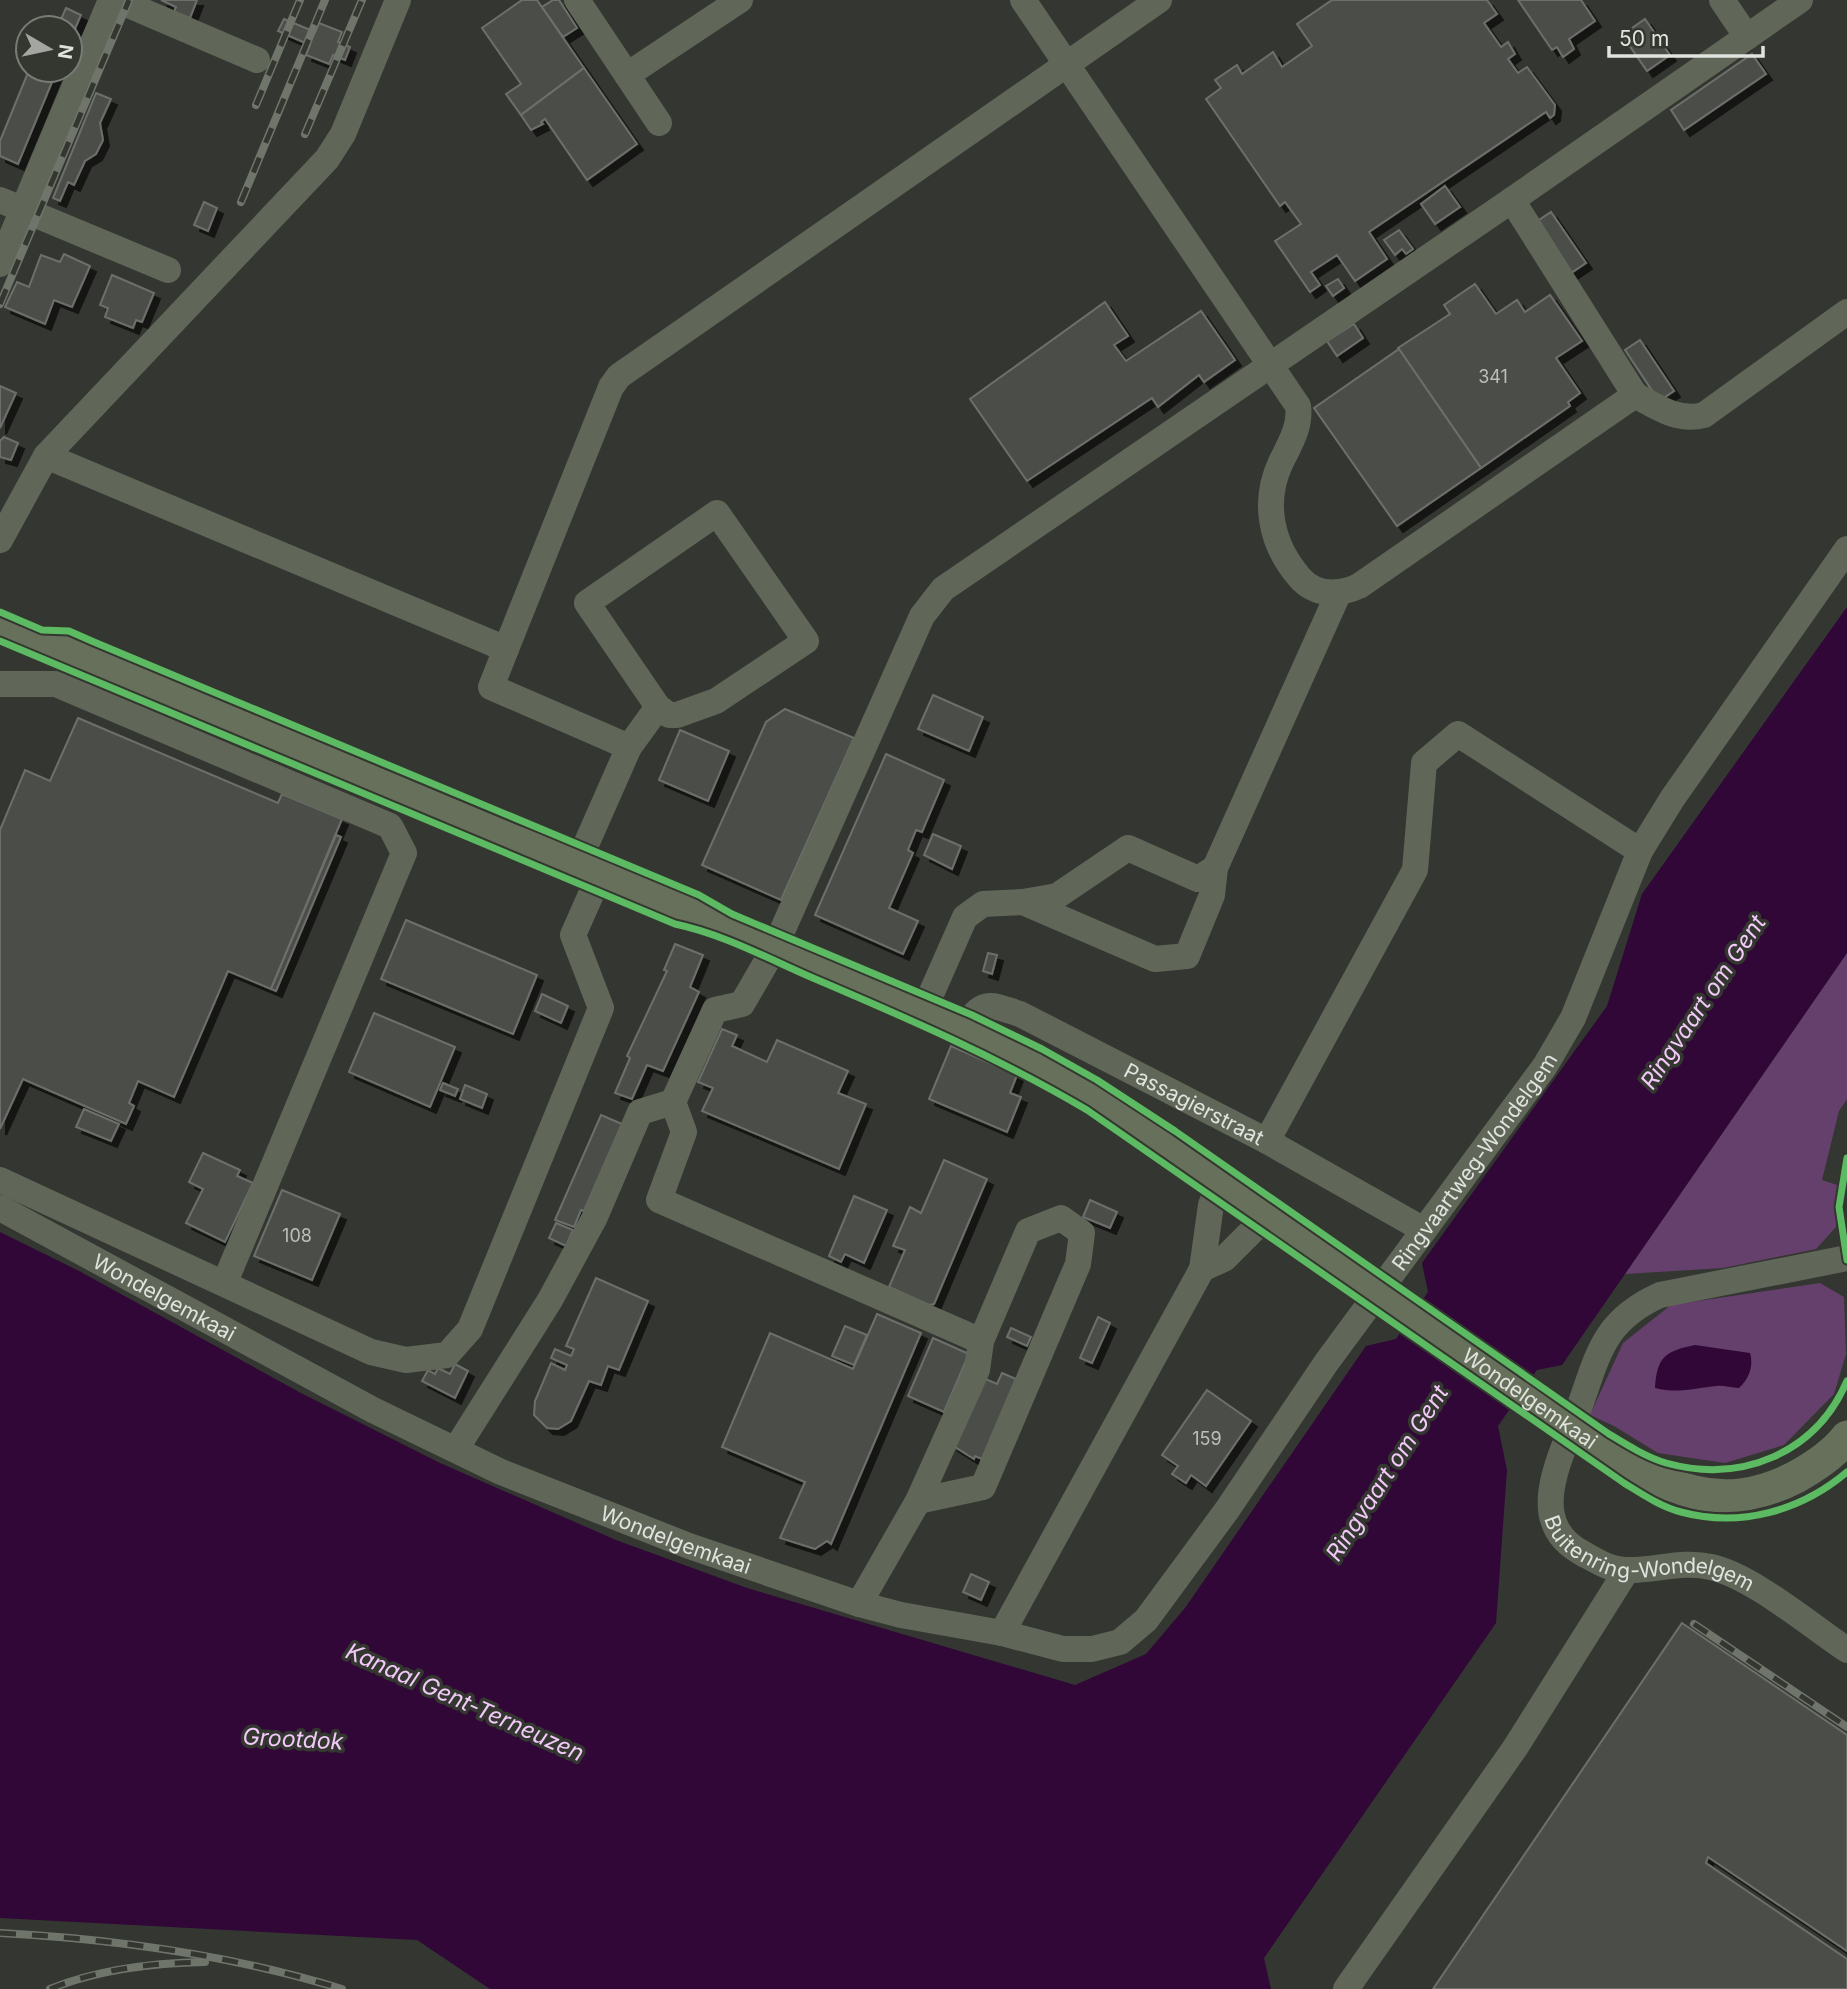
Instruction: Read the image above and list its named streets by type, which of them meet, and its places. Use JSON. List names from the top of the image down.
{
  "streets": {
    "main road": ["Wondelgemkaai"],
    "street": ["Passagierstraat", "Ringvaartweg-Wondelgem", "Buitenring-Wondelgem"]
  },
  "crossings": [
    ["Passagierstraat", "Ringvaartweg-Wondelgem"],
    ["Passagierstraat", "Wondelgemkaai"],
    ["Ringvaartweg-Wondelgem", "Wondelgemkaai"]
  ],
  "water": ["Ringvaart om Gent", "Kanaal Gent-Terneuzen", "Grootdok"],
  "house_numbers": ["341", "108", "159"],
  "scale_bar": "50 m",
  "north": "right"
}
